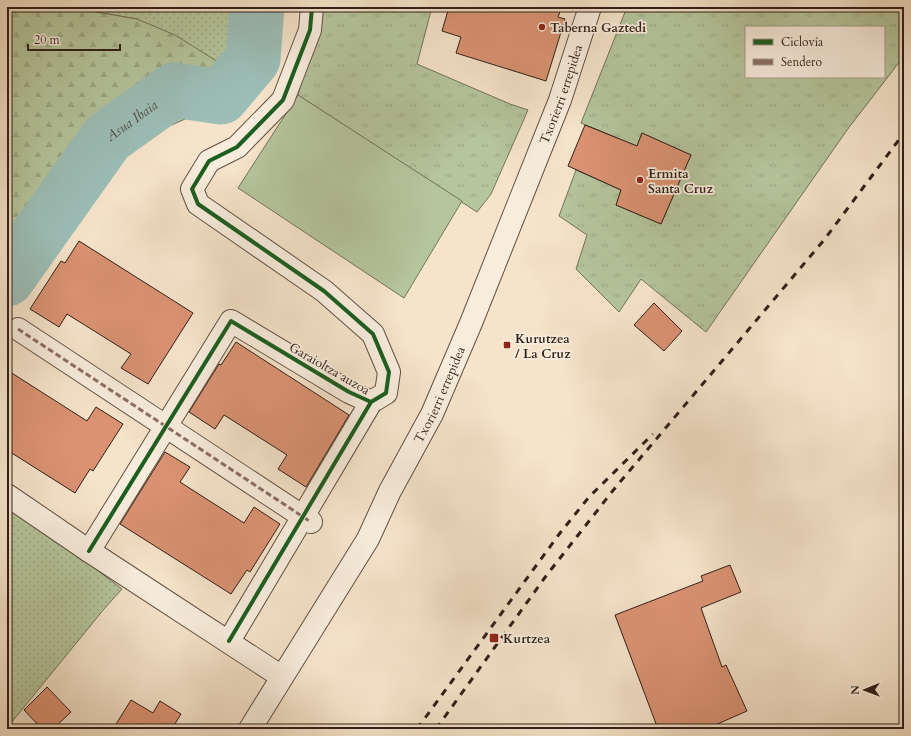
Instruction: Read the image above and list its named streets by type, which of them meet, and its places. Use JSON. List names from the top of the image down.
{
  "streets": {
    "street": ["Txorierri errepidea", "Garaioltza auzoa"]
  },
  "water": ["Asua Ibaia"],
  "places": {
    "other": ["Taberna Gaztedi", "Ermita Santa Cruz"],
    "transit": ["Kurutzea / La Cruz", "Kurtzea"]
  },
  "legend": ["Ciclovía", "Sendero"],
  "scale_bar": "20 m",
  "north": "left"
}
